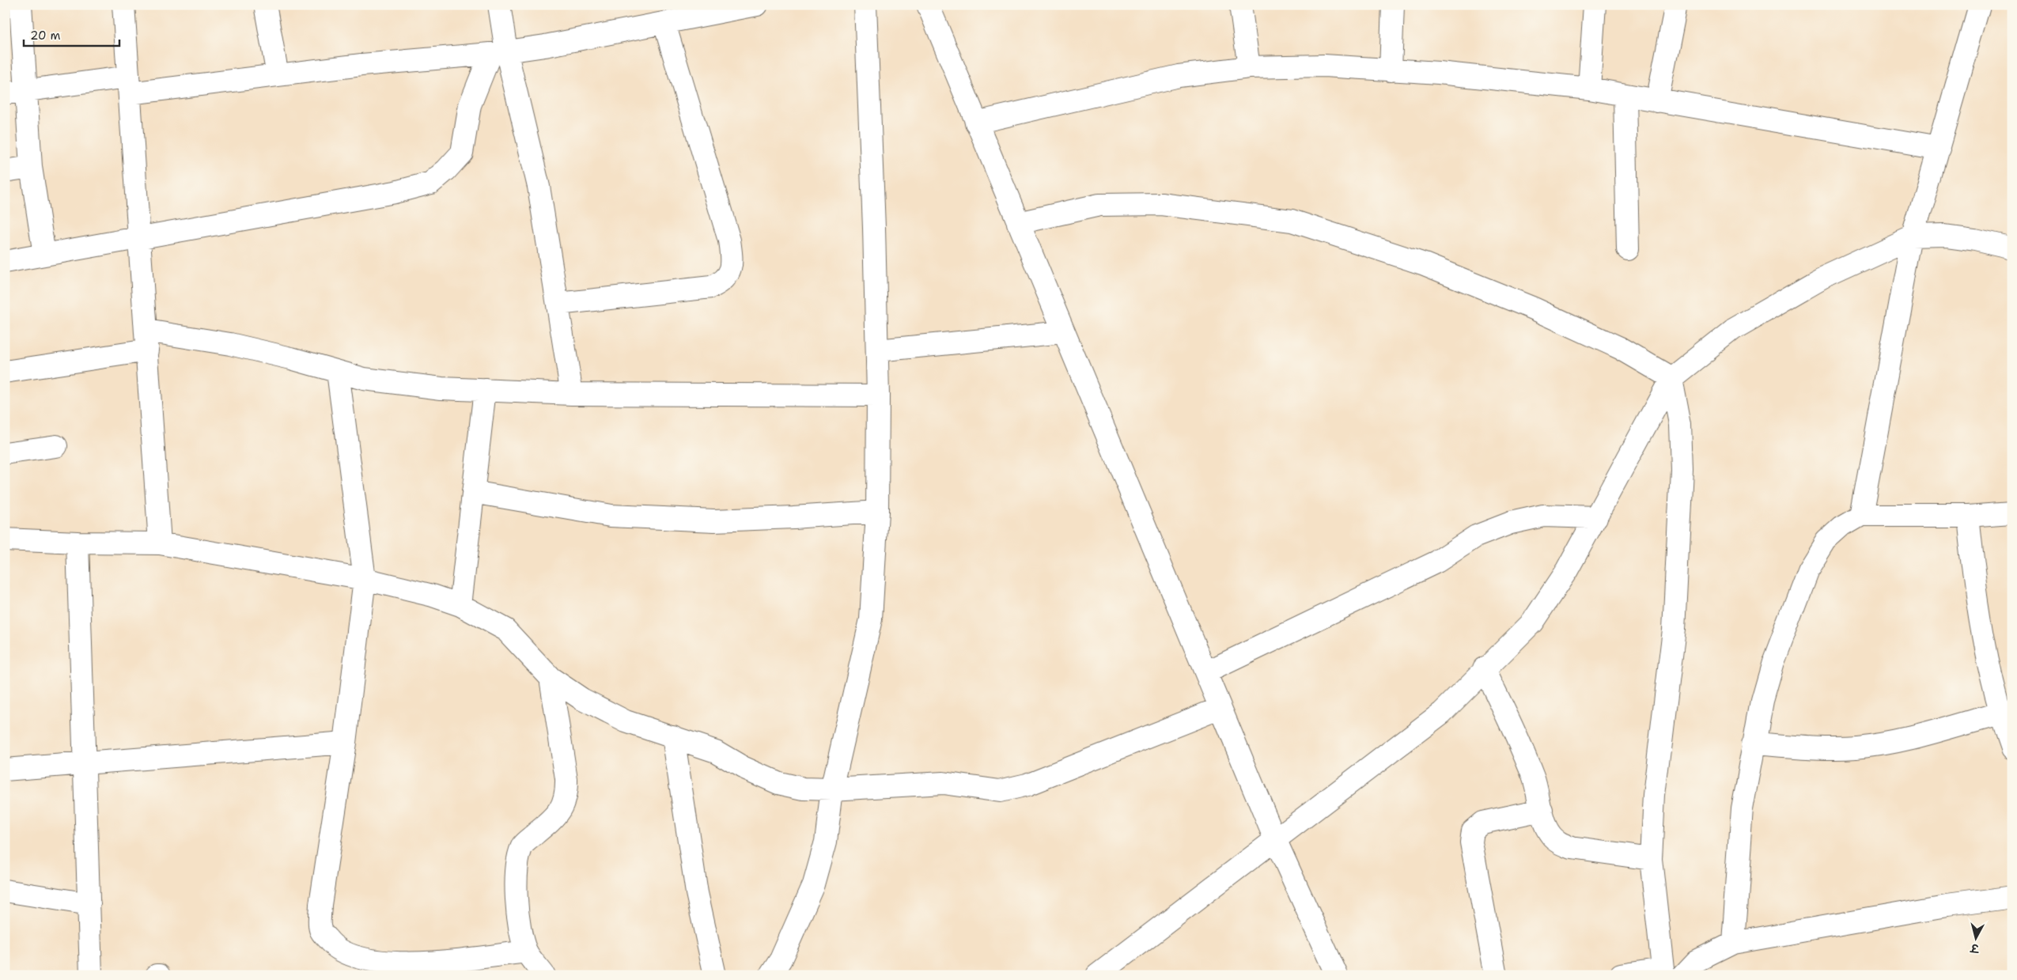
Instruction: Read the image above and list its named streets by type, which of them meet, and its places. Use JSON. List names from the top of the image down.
{
  "scale_bar": "20 m",
  "north": "bottom"
}
